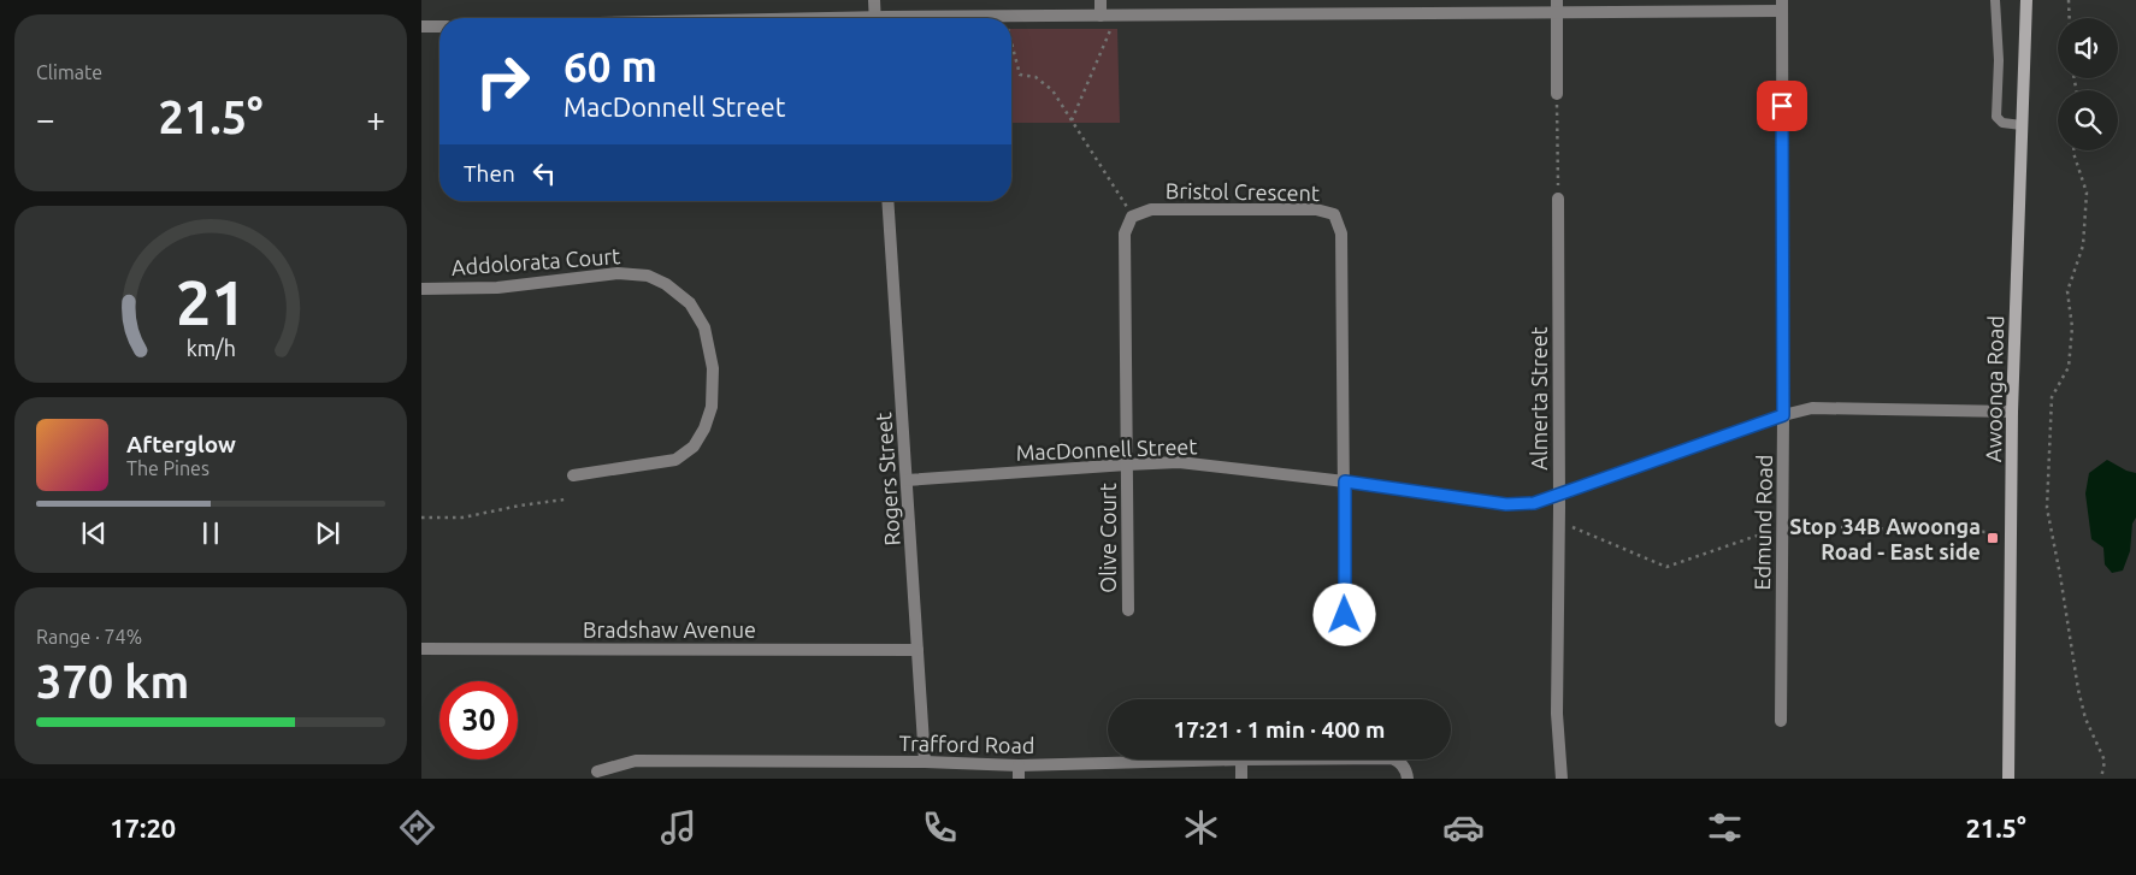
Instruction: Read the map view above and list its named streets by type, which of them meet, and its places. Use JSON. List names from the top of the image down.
{
  "streets": {
    "main road": ["Awoonga Road"],
    "street": [
      "Bristol Crescent",
      "Addolorata Court",
      "Almerta Street",
      "MacDonnell Street",
      "Rogers Street",
      "Edmund Road",
      "Olive Court",
      "Bradshaw Avenue",
      "Trafford Road"
    ]
  },
  "crossings": [
    ["Bristol Crescent", "MacDonnell Street"],
    ["Awoonga Road", "MacDonnell Street"],
    ["Almerta Street", "MacDonnell Street"],
    ["MacDonnell Street", "Rogers Street"],
    ["MacDonnell Street", "Edmund Road"],
    ["MacDonnell Street", "Olive Court"],
    ["Rogers Street", "Bradshaw Avenue"],
    ["Rogers Street", "Trafford Road"]
  ],
  "places": {
    "transit": ["Stop 34B Awoonga Road - East side"]
  },
  "page": {
    "tile": [
      "Climate",
      ["Range · 74%", "370 km"]
    ],
    "turn": ["60 m", "MacDonnell Street"],
    "heat": ["−", "21.5°", "+"],
    "then": "Then",
    "song": ["Afterglow", "The Pines"],
    "limit": "30",
    "trip": "17:21 · 1 min · 400 m",
    "tabs": ["17:20", "21.5°"],
    "gauge": ["21", "km/h"]
  }
}
